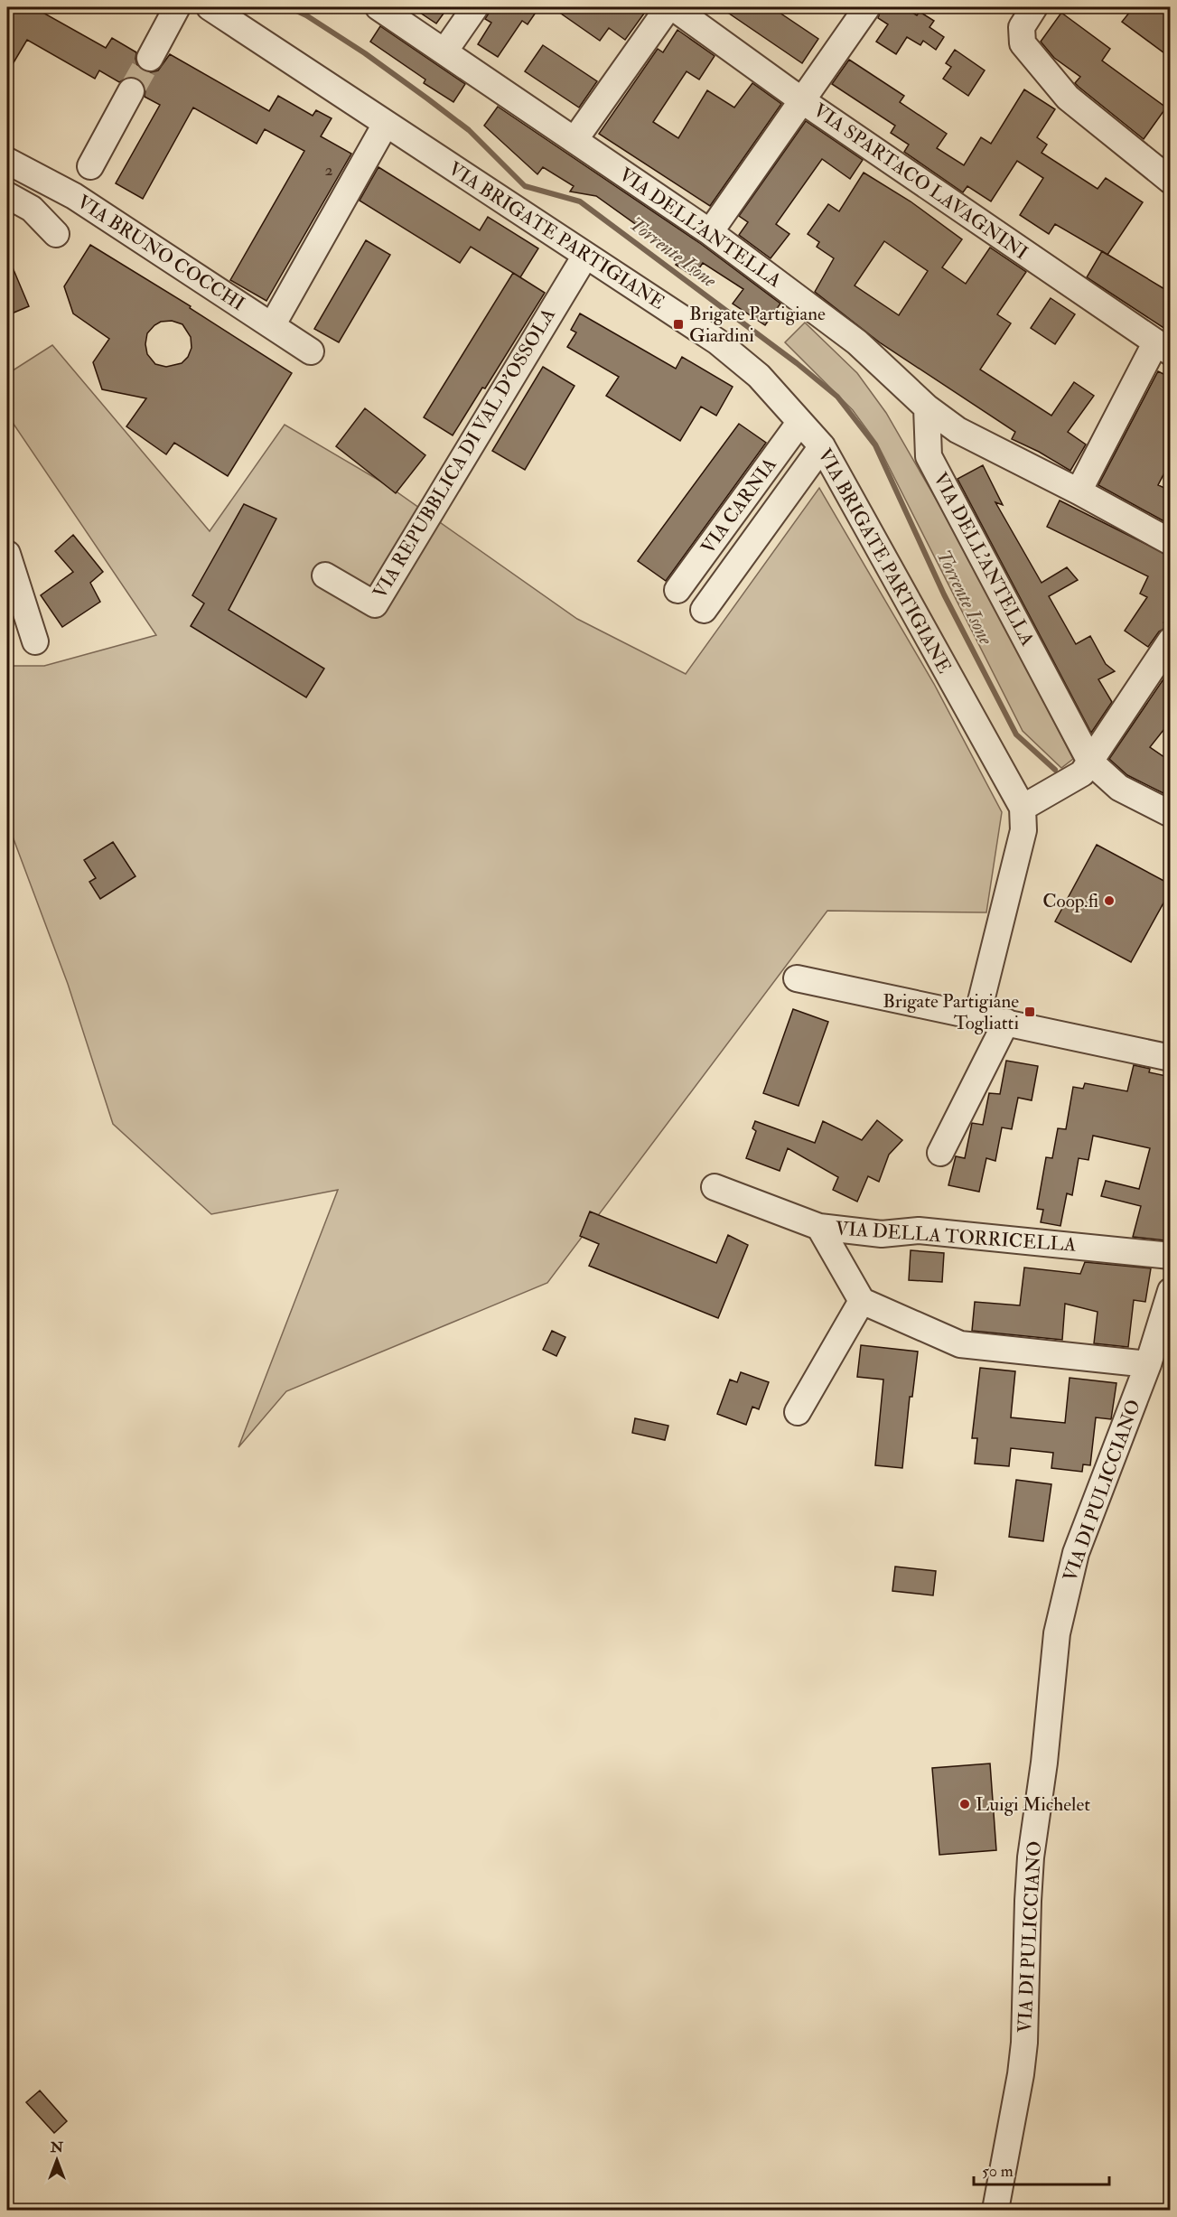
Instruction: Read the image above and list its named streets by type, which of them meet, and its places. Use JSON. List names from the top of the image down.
{
  "streets": {
    "street": [
      "VIA SPARTACO LAVAGNINI",
      "VIA DELL'ANTELLA",
      "VIA BRIGATE PARTIGIANE",
      "VIA BRUNO COCCHI",
      "VIA REPUBBLICA DI VAL D'OSSOLA",
      "VIA CARNIA",
      "VIA DELLA TORRICELLA",
      "VIA DI PULICCIANO"
    ]
  },
  "crossings": [
    ["VIA BRIGATE PARTIGIANE", "VIA REPUBBLICA DI VAL D'OSSOLA"],
    ["VIA BRIGATE PARTIGIANE", "VIA CARNIA"]
  ],
  "water": ["Torrente Isone"],
  "places": {
    "transit": ["Brigate Partigiane Giardini", "Brigate Partigiane Togliatti"],
    "other": ["Coop.fi", "Luigi Michelet"]
  },
  "house_numbers": ["2"],
  "scale_bar": "50 m",
  "north": "top"
}
